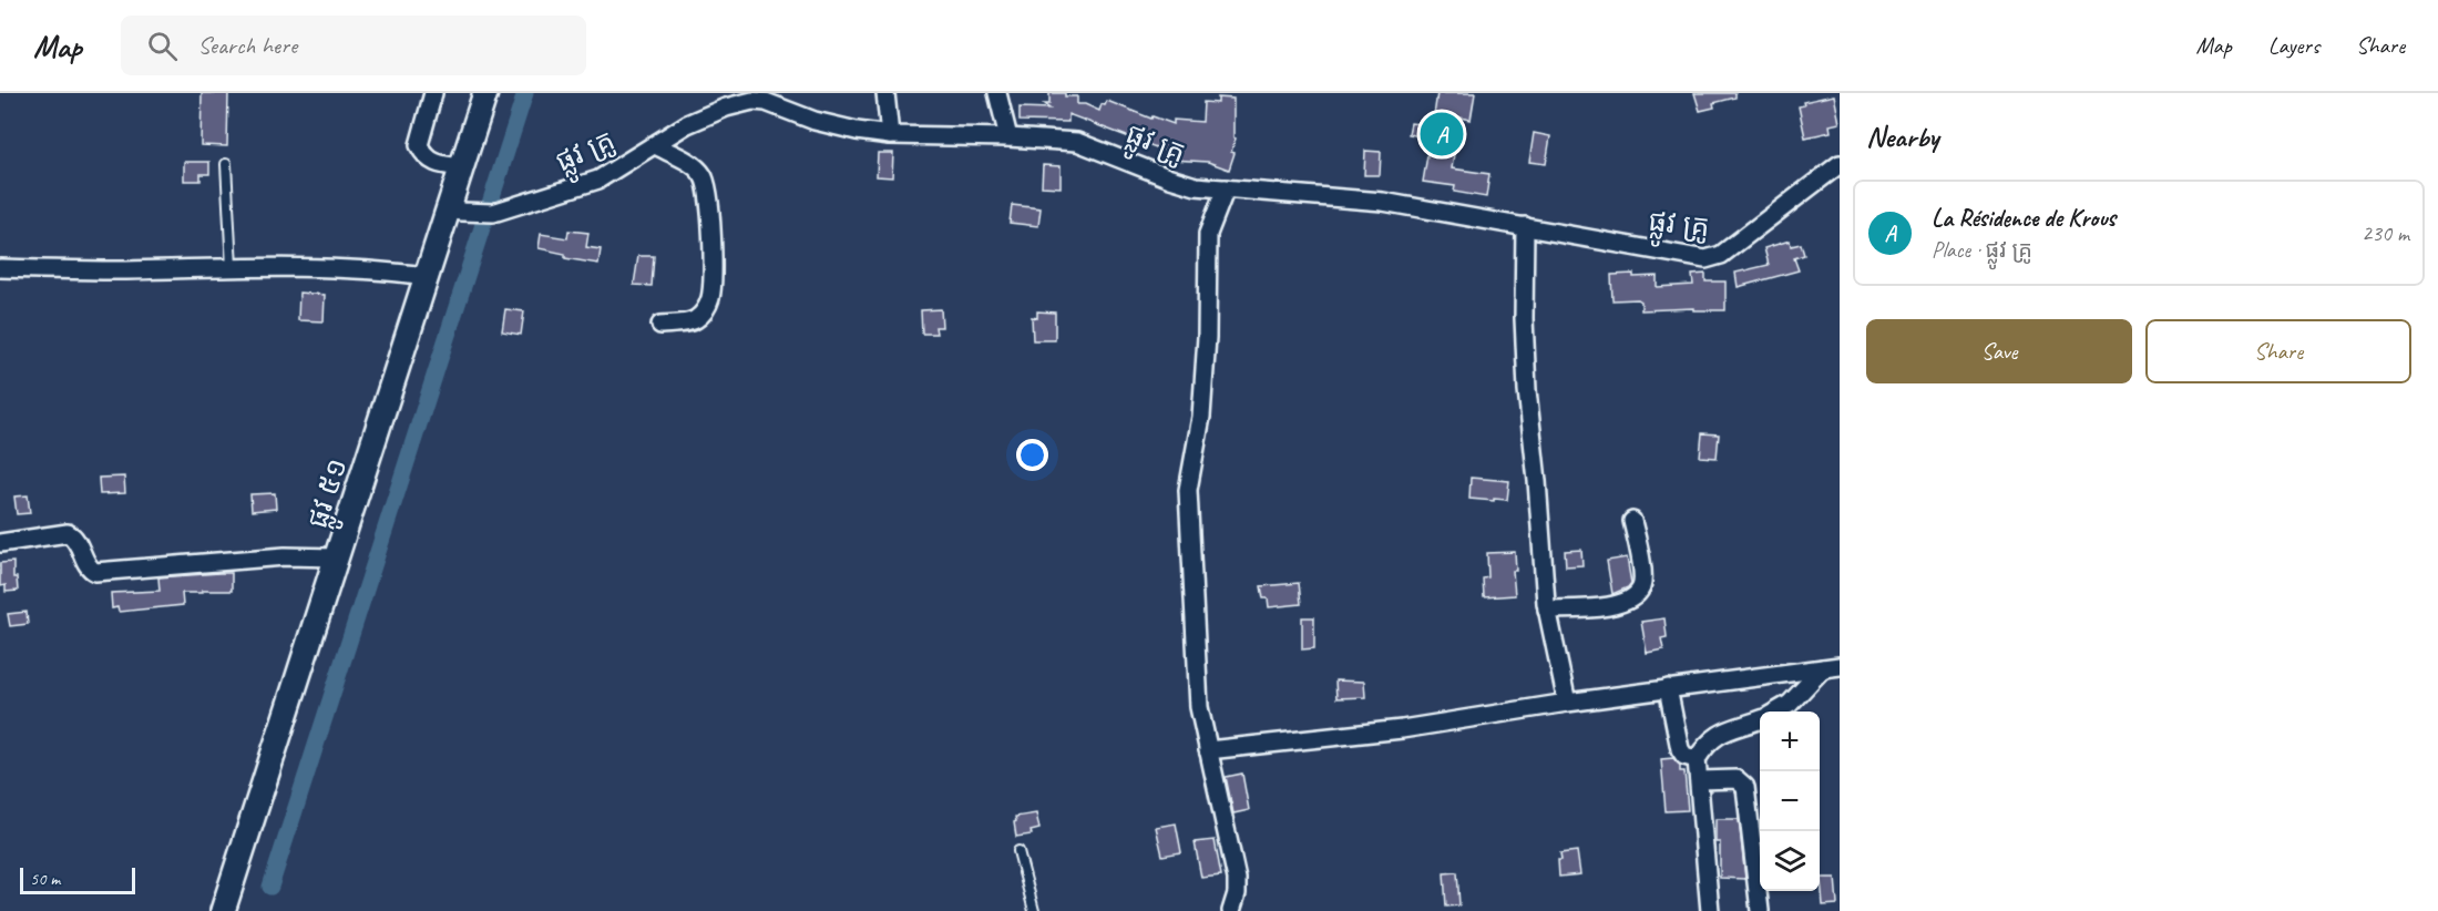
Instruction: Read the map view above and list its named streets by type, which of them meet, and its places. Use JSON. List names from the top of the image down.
{
  "streets": {
    "main road": ["ផ្លូវ ៥១"],
    "street": ["ផ្លូវ គ្រូ"]
  },
  "crossings": [
    ["ផ្លូវ គ្រូ", "ផ្លូវ ៥១"]
  ],
  "scale_bar": "50 m",
  "page": {
    "header": "Map",
    "search": "Search here",
    "nav": ["Map", "Layers", "Share"],
    "heading": "Nearby",
    "pins": "A",
    "list": [
      {
        "mark": "A",
        "name": "La Résidence de Krous",
        "note": "Place · ផ្លូវ គ្រូ",
        "value": "230 m"
      }
    ],
    "buttons": ["Save", "Share"],
    "map_buttons": ["+", "−"],
    "scale": "50 m"
  }
}
